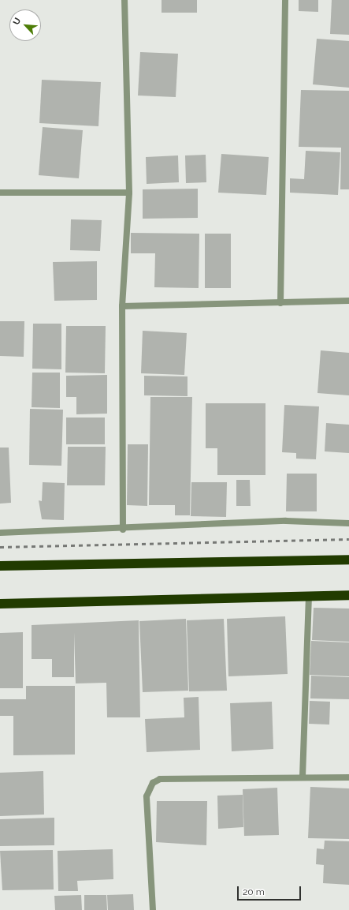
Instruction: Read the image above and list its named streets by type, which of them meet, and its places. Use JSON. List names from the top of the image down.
{
  "scale_bar": "20 m",
  "north": "top left"
}
